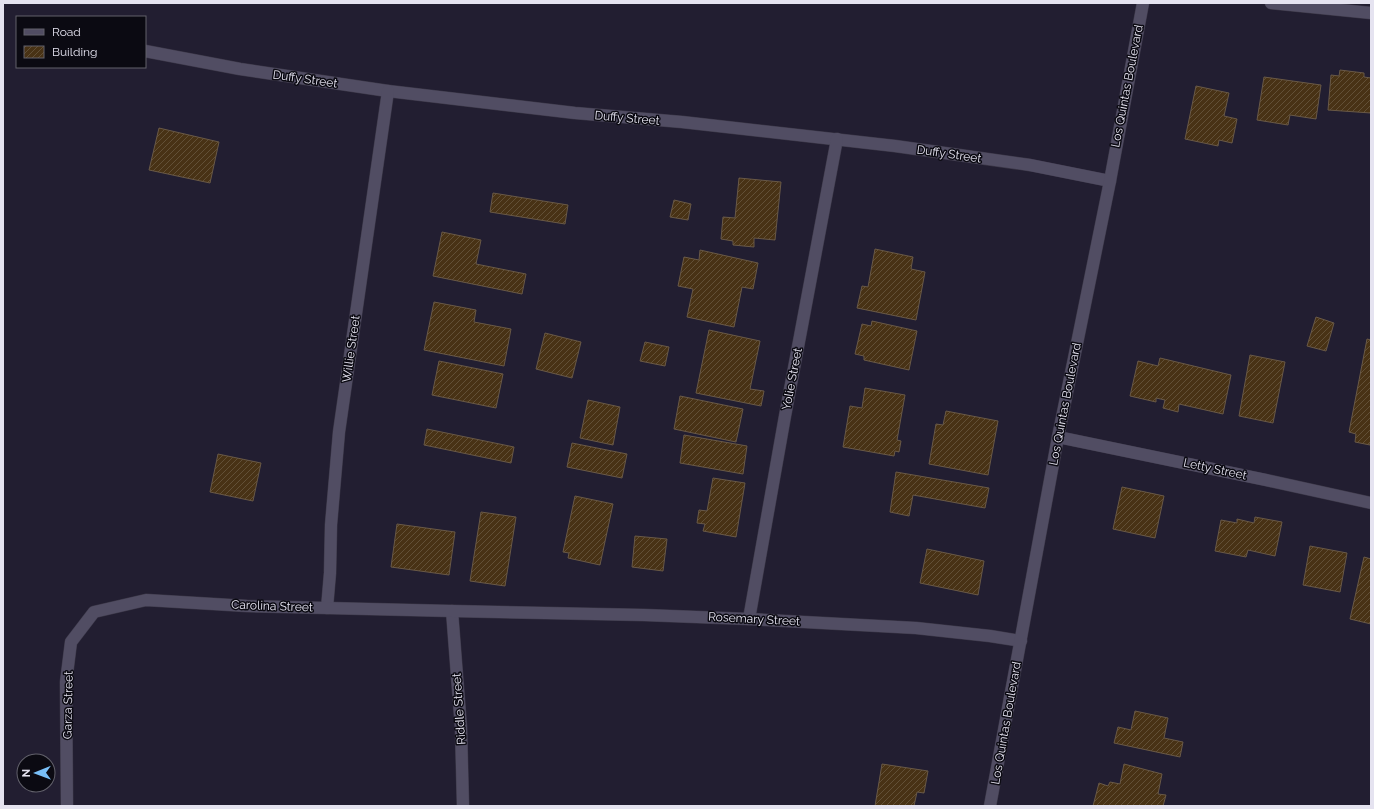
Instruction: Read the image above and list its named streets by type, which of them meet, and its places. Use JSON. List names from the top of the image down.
{
  "streets": {
    "street": [
      "Duffy Street",
      "Los Quintas Boulevard",
      "Willie Street",
      "Yolie Street",
      "Letty Street",
      "Carolina Street",
      "Rosemary Street",
      "Garza Street",
      "Riddle Street"
    ]
  },
  "crossings": [
    ["Duffy Street", "Los Quintas Boulevard"],
    ["Duffy Street", "Willie Street"],
    ["Duffy Street", "Yolie Street"],
    ["Los Quintas Boulevard", "Letty Street"],
    ["Los Quintas Boulevard", "Rosemary Street"],
    ["Willie Street", "Carolina Street"],
    ["Yolie Street", "Rosemary Street"],
    ["Carolina Street", "Rosemary Street"],
    ["Carolina Street", "Garza Street"],
    ["Carolina Street", "Riddle Street"]
  ],
  "legend": ["Road", "Building"],
  "north": "left"
}
